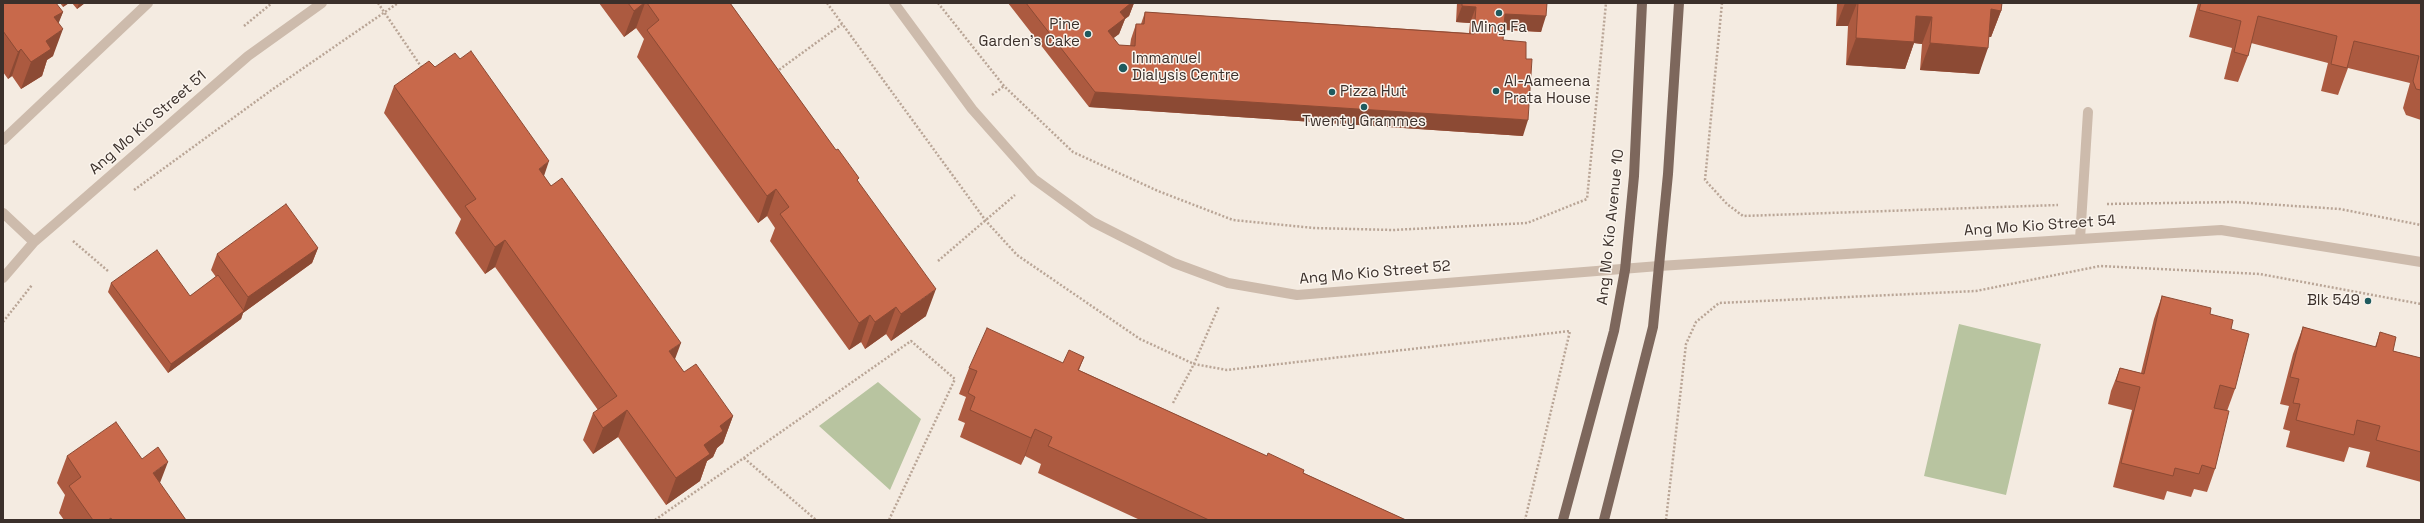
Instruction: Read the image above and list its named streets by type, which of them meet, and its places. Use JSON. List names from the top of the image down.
{
  "streets": {
    "main road": ["Ang Mo Kio Avenue 10"],
    "street": ["Ang Mo Kio Street 51", "Ang Mo Kio Street 54", "Ang Mo Kio Street 52"]
  },
  "crossings": [
    ["Ang Mo Kio Street 54", "Ang Mo Kio Street 52"],
    ["Ang Mo Kio Avenue 10", "Ang Mo Kio Street 52"]
  ],
  "places": [
    "Ming Fa",
    "Pine Garden’s Cake",
    "Immanuel Dialysis Centre",
    "Al-Aameena Prata House",
    "Pizza Hut",
    "Twenty Grammes",
    "Blk 549"
  ]
}
